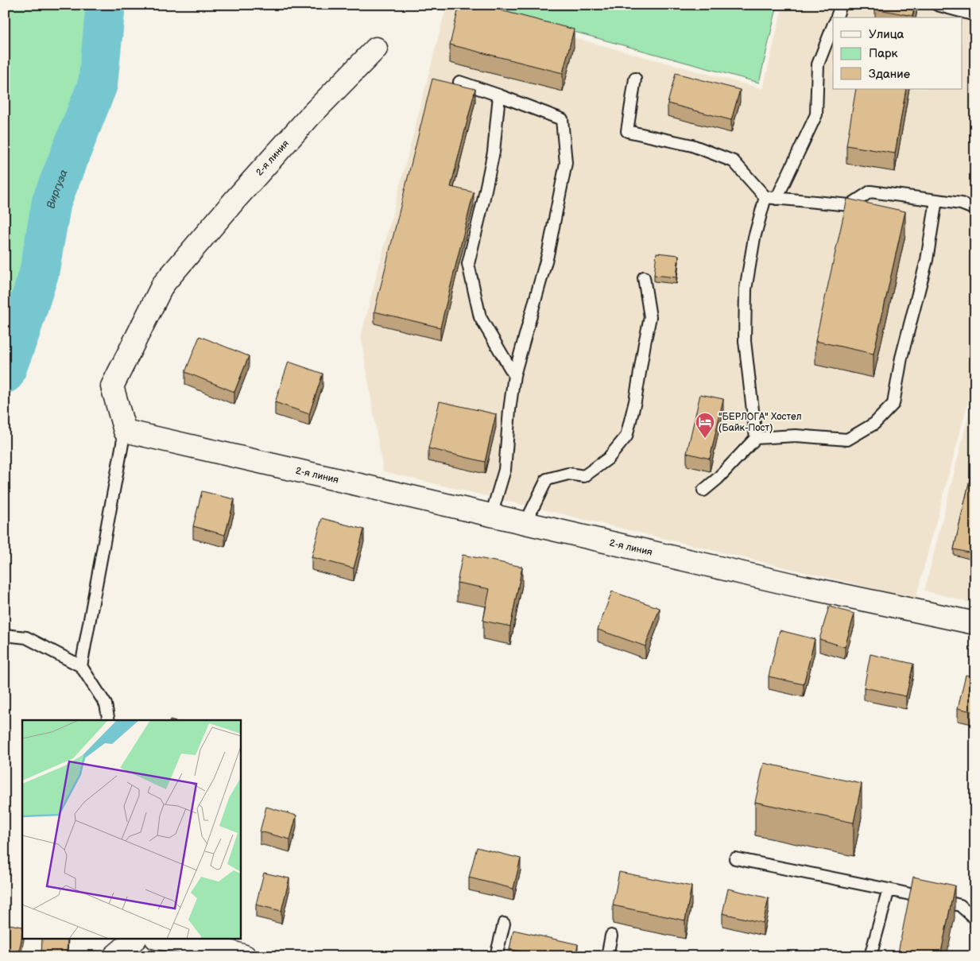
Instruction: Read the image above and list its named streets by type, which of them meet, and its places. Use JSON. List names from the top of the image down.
{
  "streets": {
    "street": ["2-я линия"]
  },
  "water": ["Виргуза"],
  "places": {
    "hotel": ["\"БЕРЛОГА\" Хостел (Байк-Пост)"]
  },
  "legend": ["Улица", "Парк", "Здание"]
}
